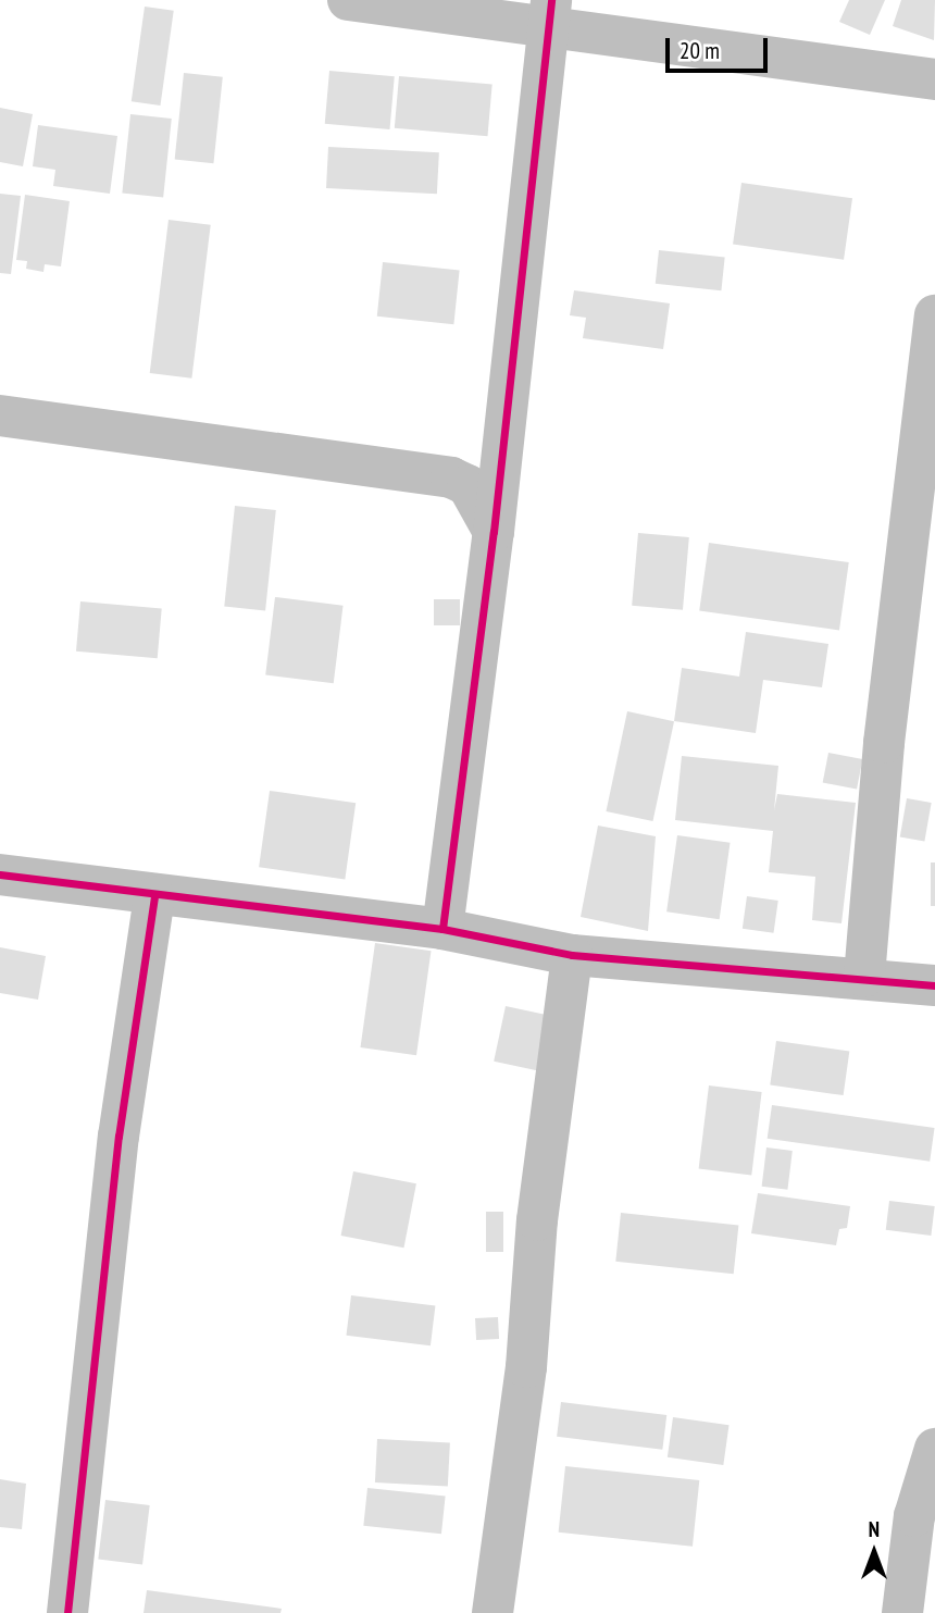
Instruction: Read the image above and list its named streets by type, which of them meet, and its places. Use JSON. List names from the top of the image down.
{
  "scale_bar": "20 m",
  "north": "top"
}
